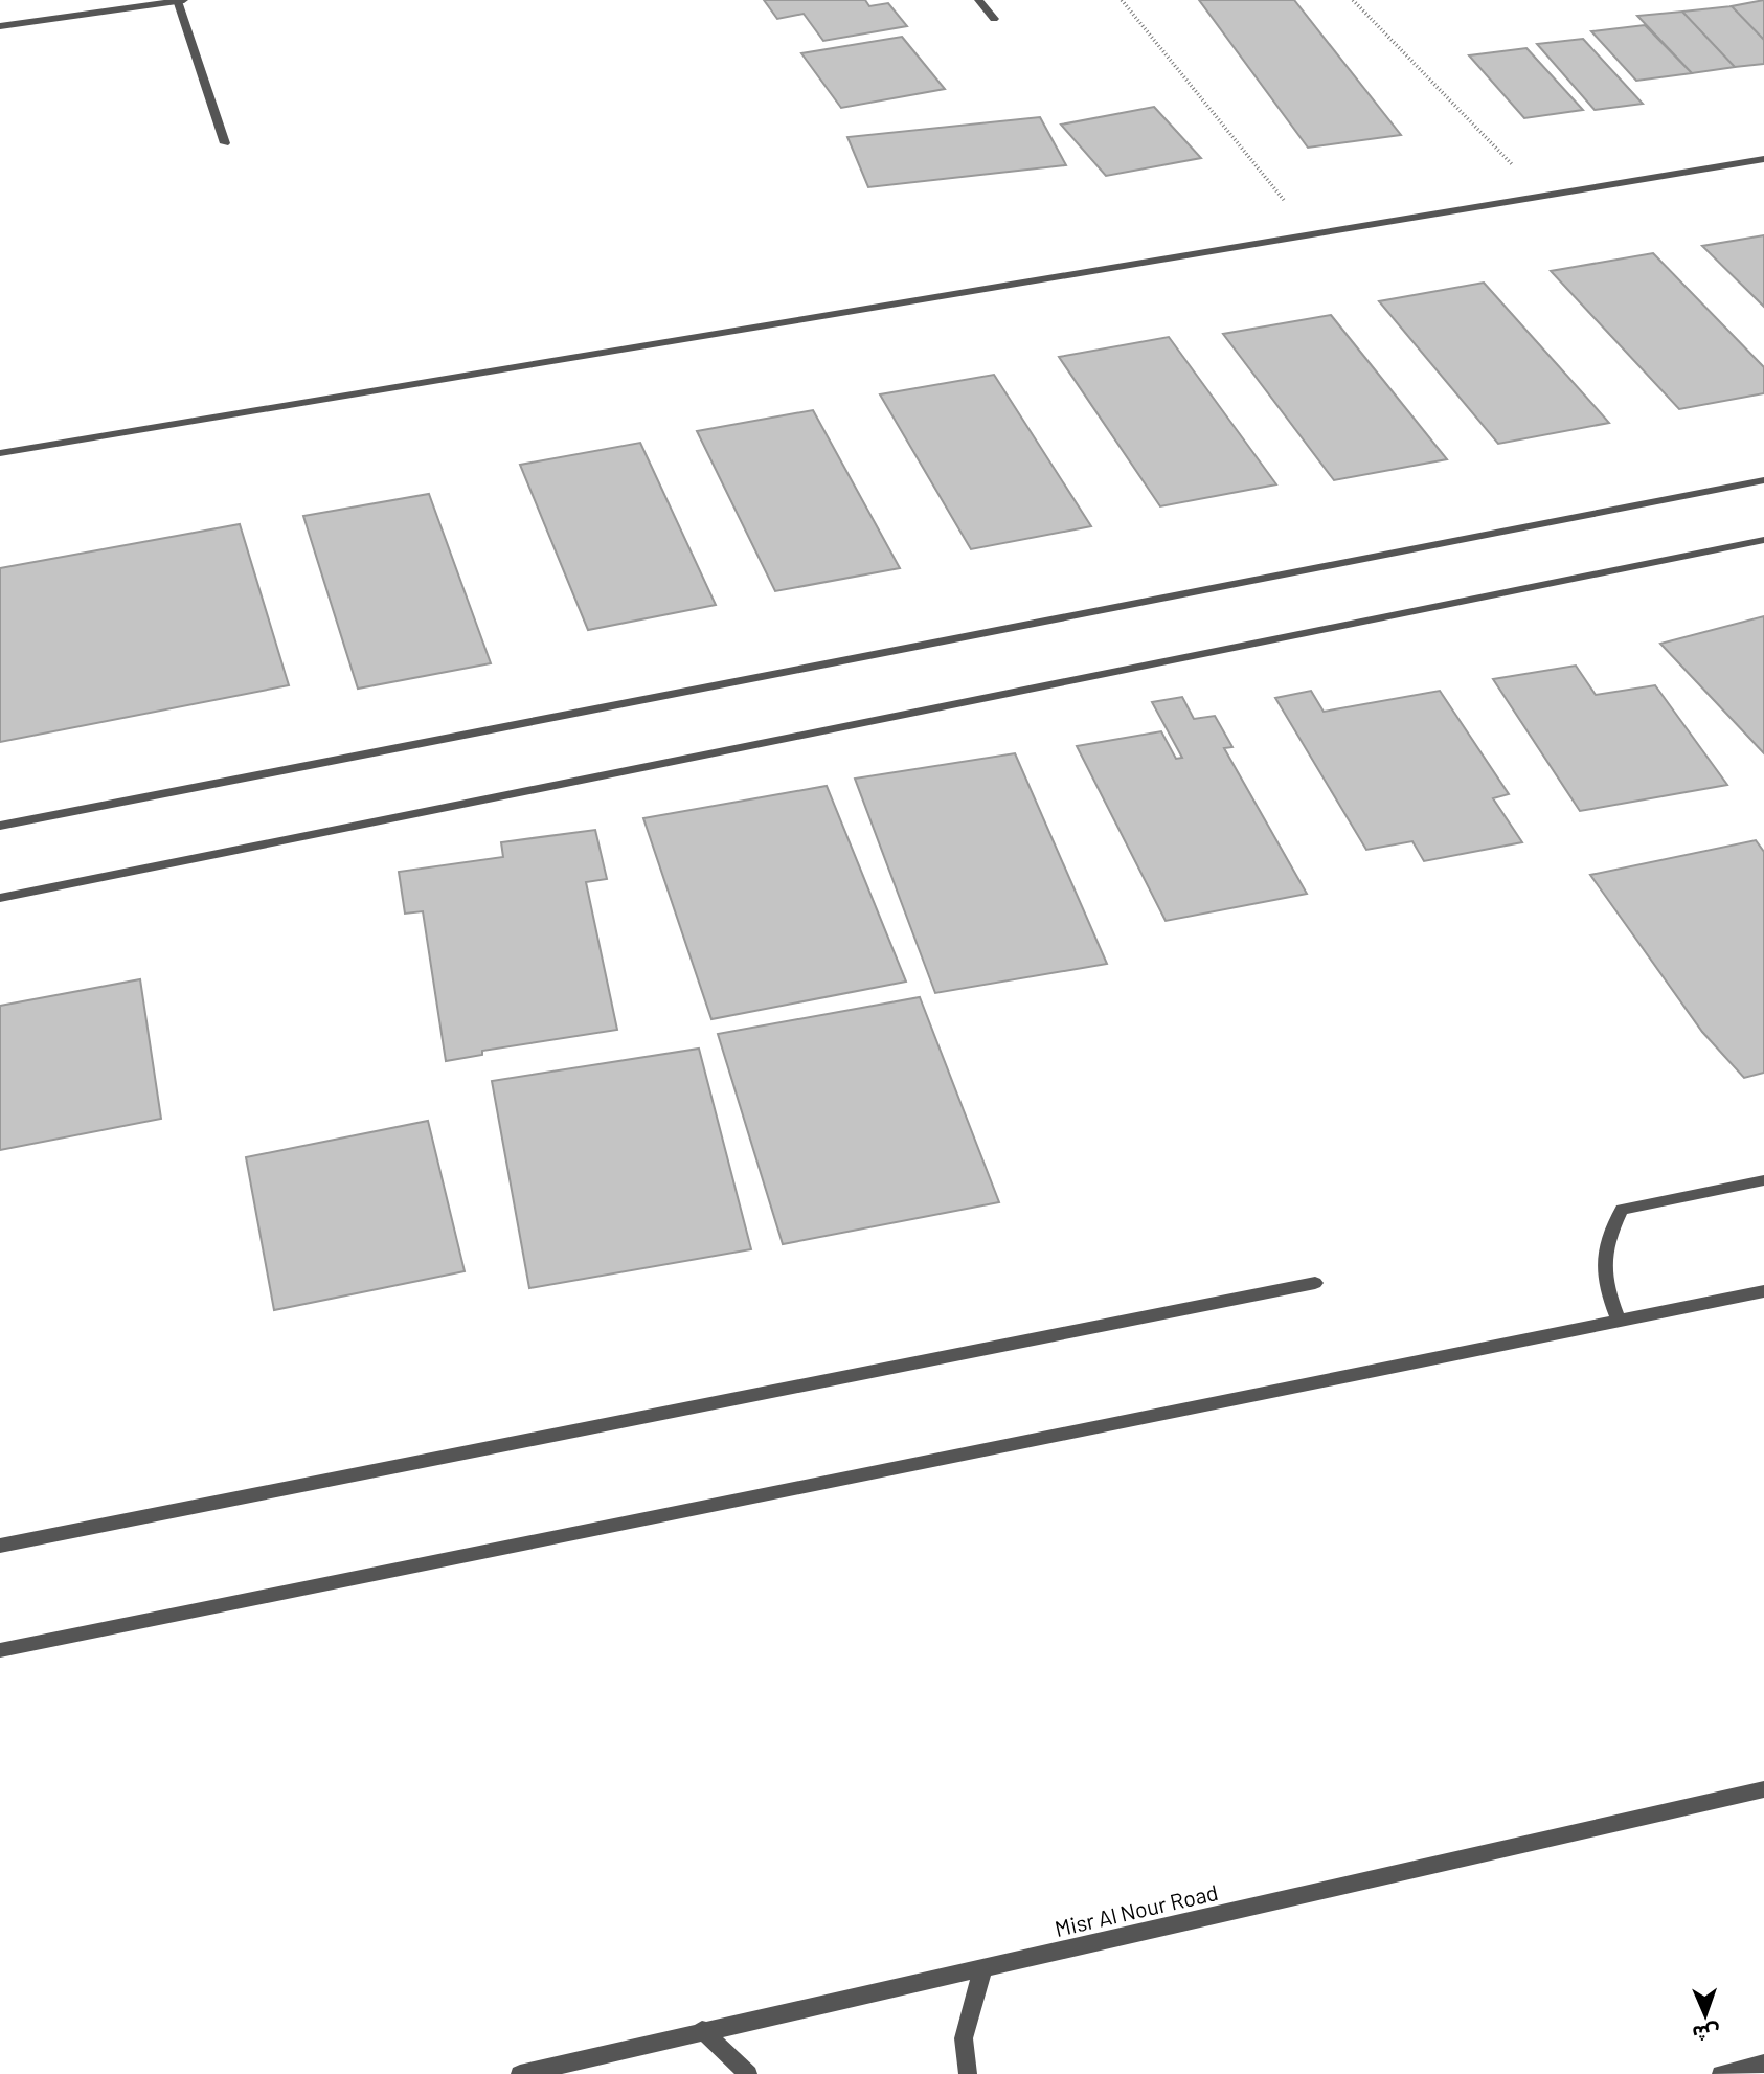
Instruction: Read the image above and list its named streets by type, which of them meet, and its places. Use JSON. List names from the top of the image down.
{
  "streets": {
    "street": ["Misr Al Nour Road"]
  },
  "north": "bottom"
}
